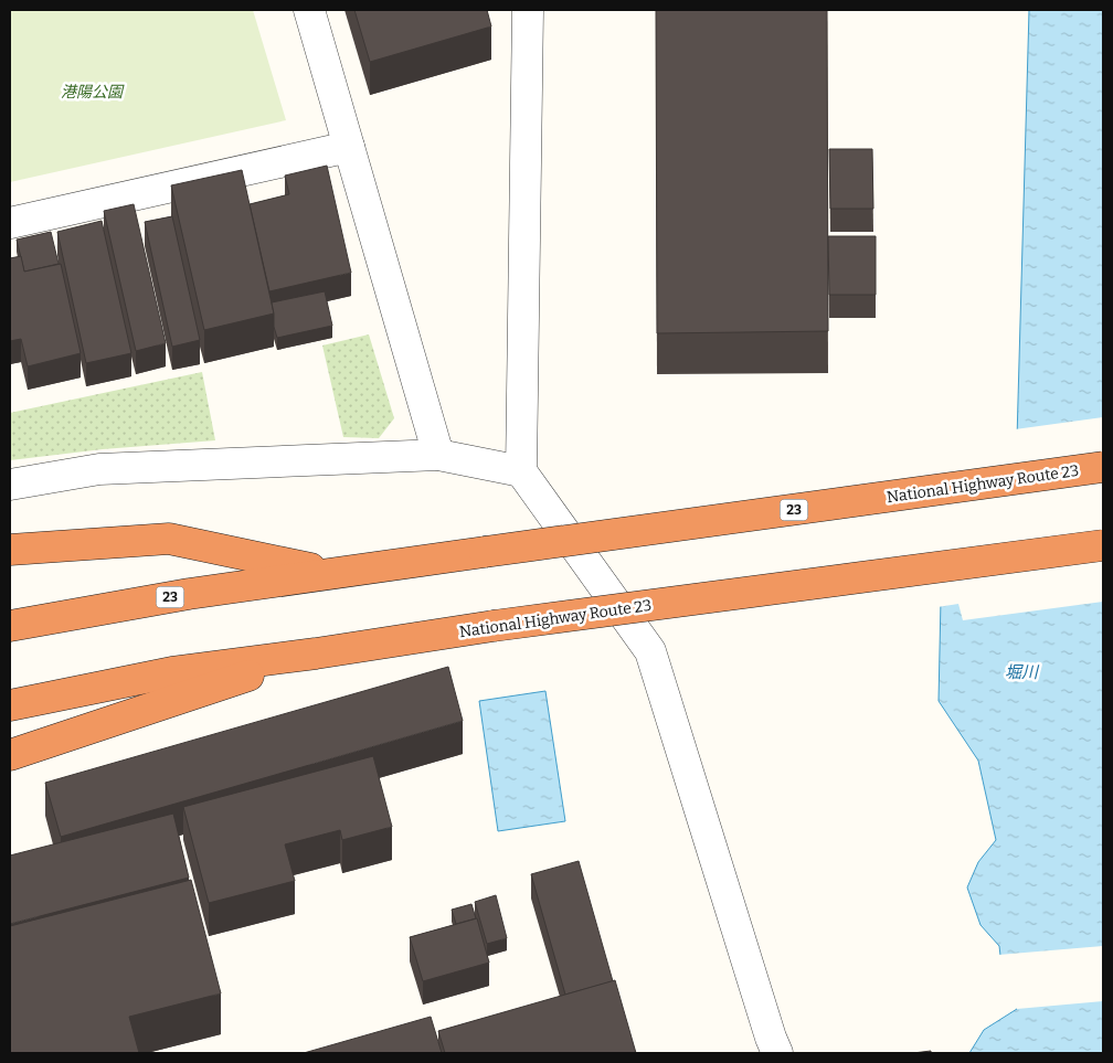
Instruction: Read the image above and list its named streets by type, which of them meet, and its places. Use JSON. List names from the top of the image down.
{
  "streets": {
    "highway": ["National Highway Route 23", "23"]
  },
  "crossings": [
    ["National Highway Route 23", "23"]
  ],
  "water": ["堀川"],
  "parks": ["港陽公園"]
}
